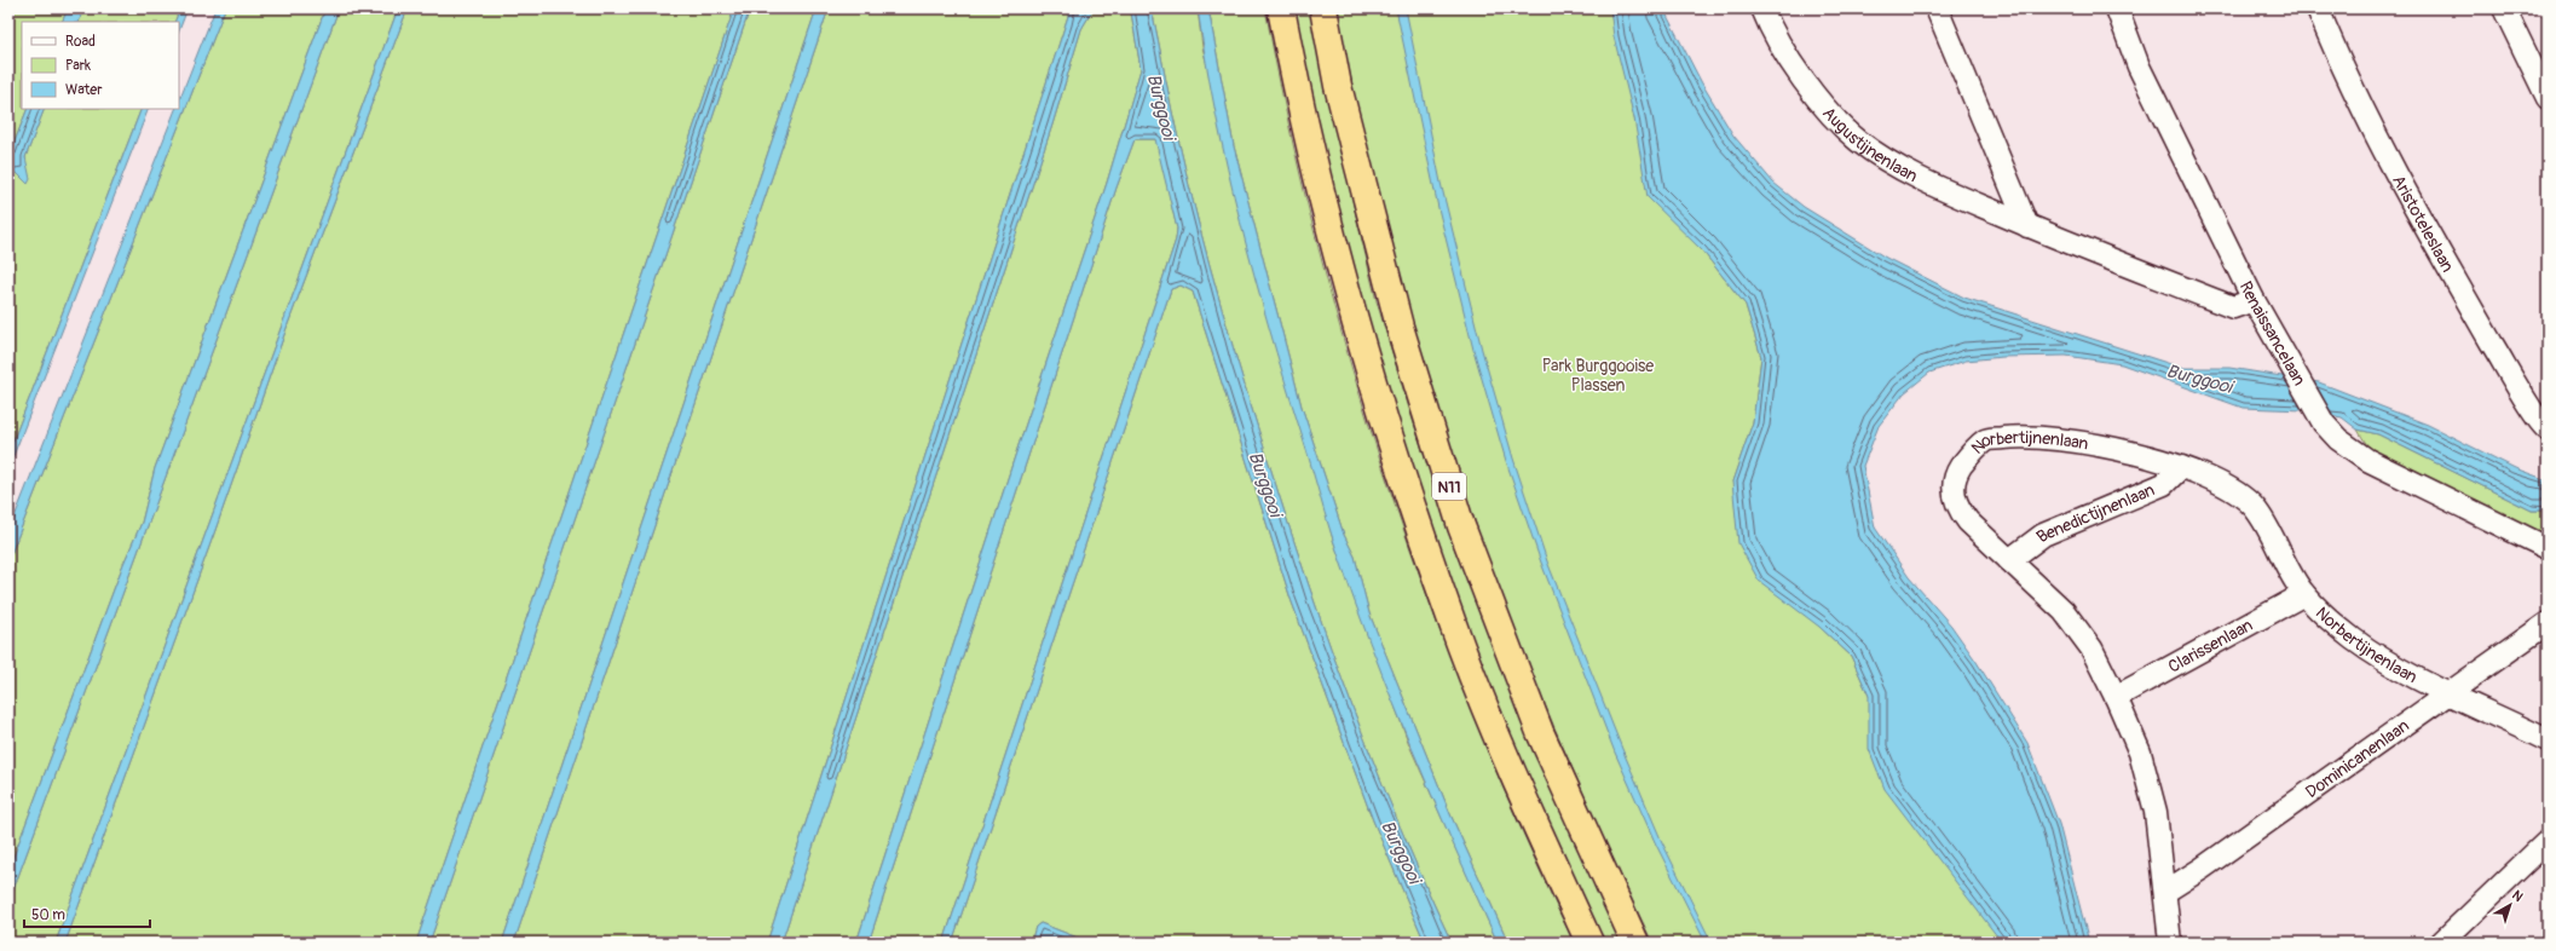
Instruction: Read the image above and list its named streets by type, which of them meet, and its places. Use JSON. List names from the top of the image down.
{
  "streets": {
    "highway": ["N11"],
    "street": [
      "Augustijnenlaan",
      "Aristoteleslaan",
      "Renaissancelaan",
      "Norbertijnenlaan",
      "Benedictijnenlaan",
      "Clarissenlaan",
      "Dominicanenlaan"
    ]
  },
  "crossings": [
    ["Augustijnenlaan", "Renaissancelaan"],
    ["Norbertijnenlaan", "Benedictijnenlaan"],
    ["Norbertijnenlaan", "Clarissenlaan"],
    ["Norbertijnenlaan", "Dominicanenlaan"]
  ],
  "water": ["Burggooi"],
  "parks": ["Park Burggooise Plassen"],
  "legend": ["Road", "Park", "Water"],
  "scale_bar": "50 m",
  "north": "top right"
}
